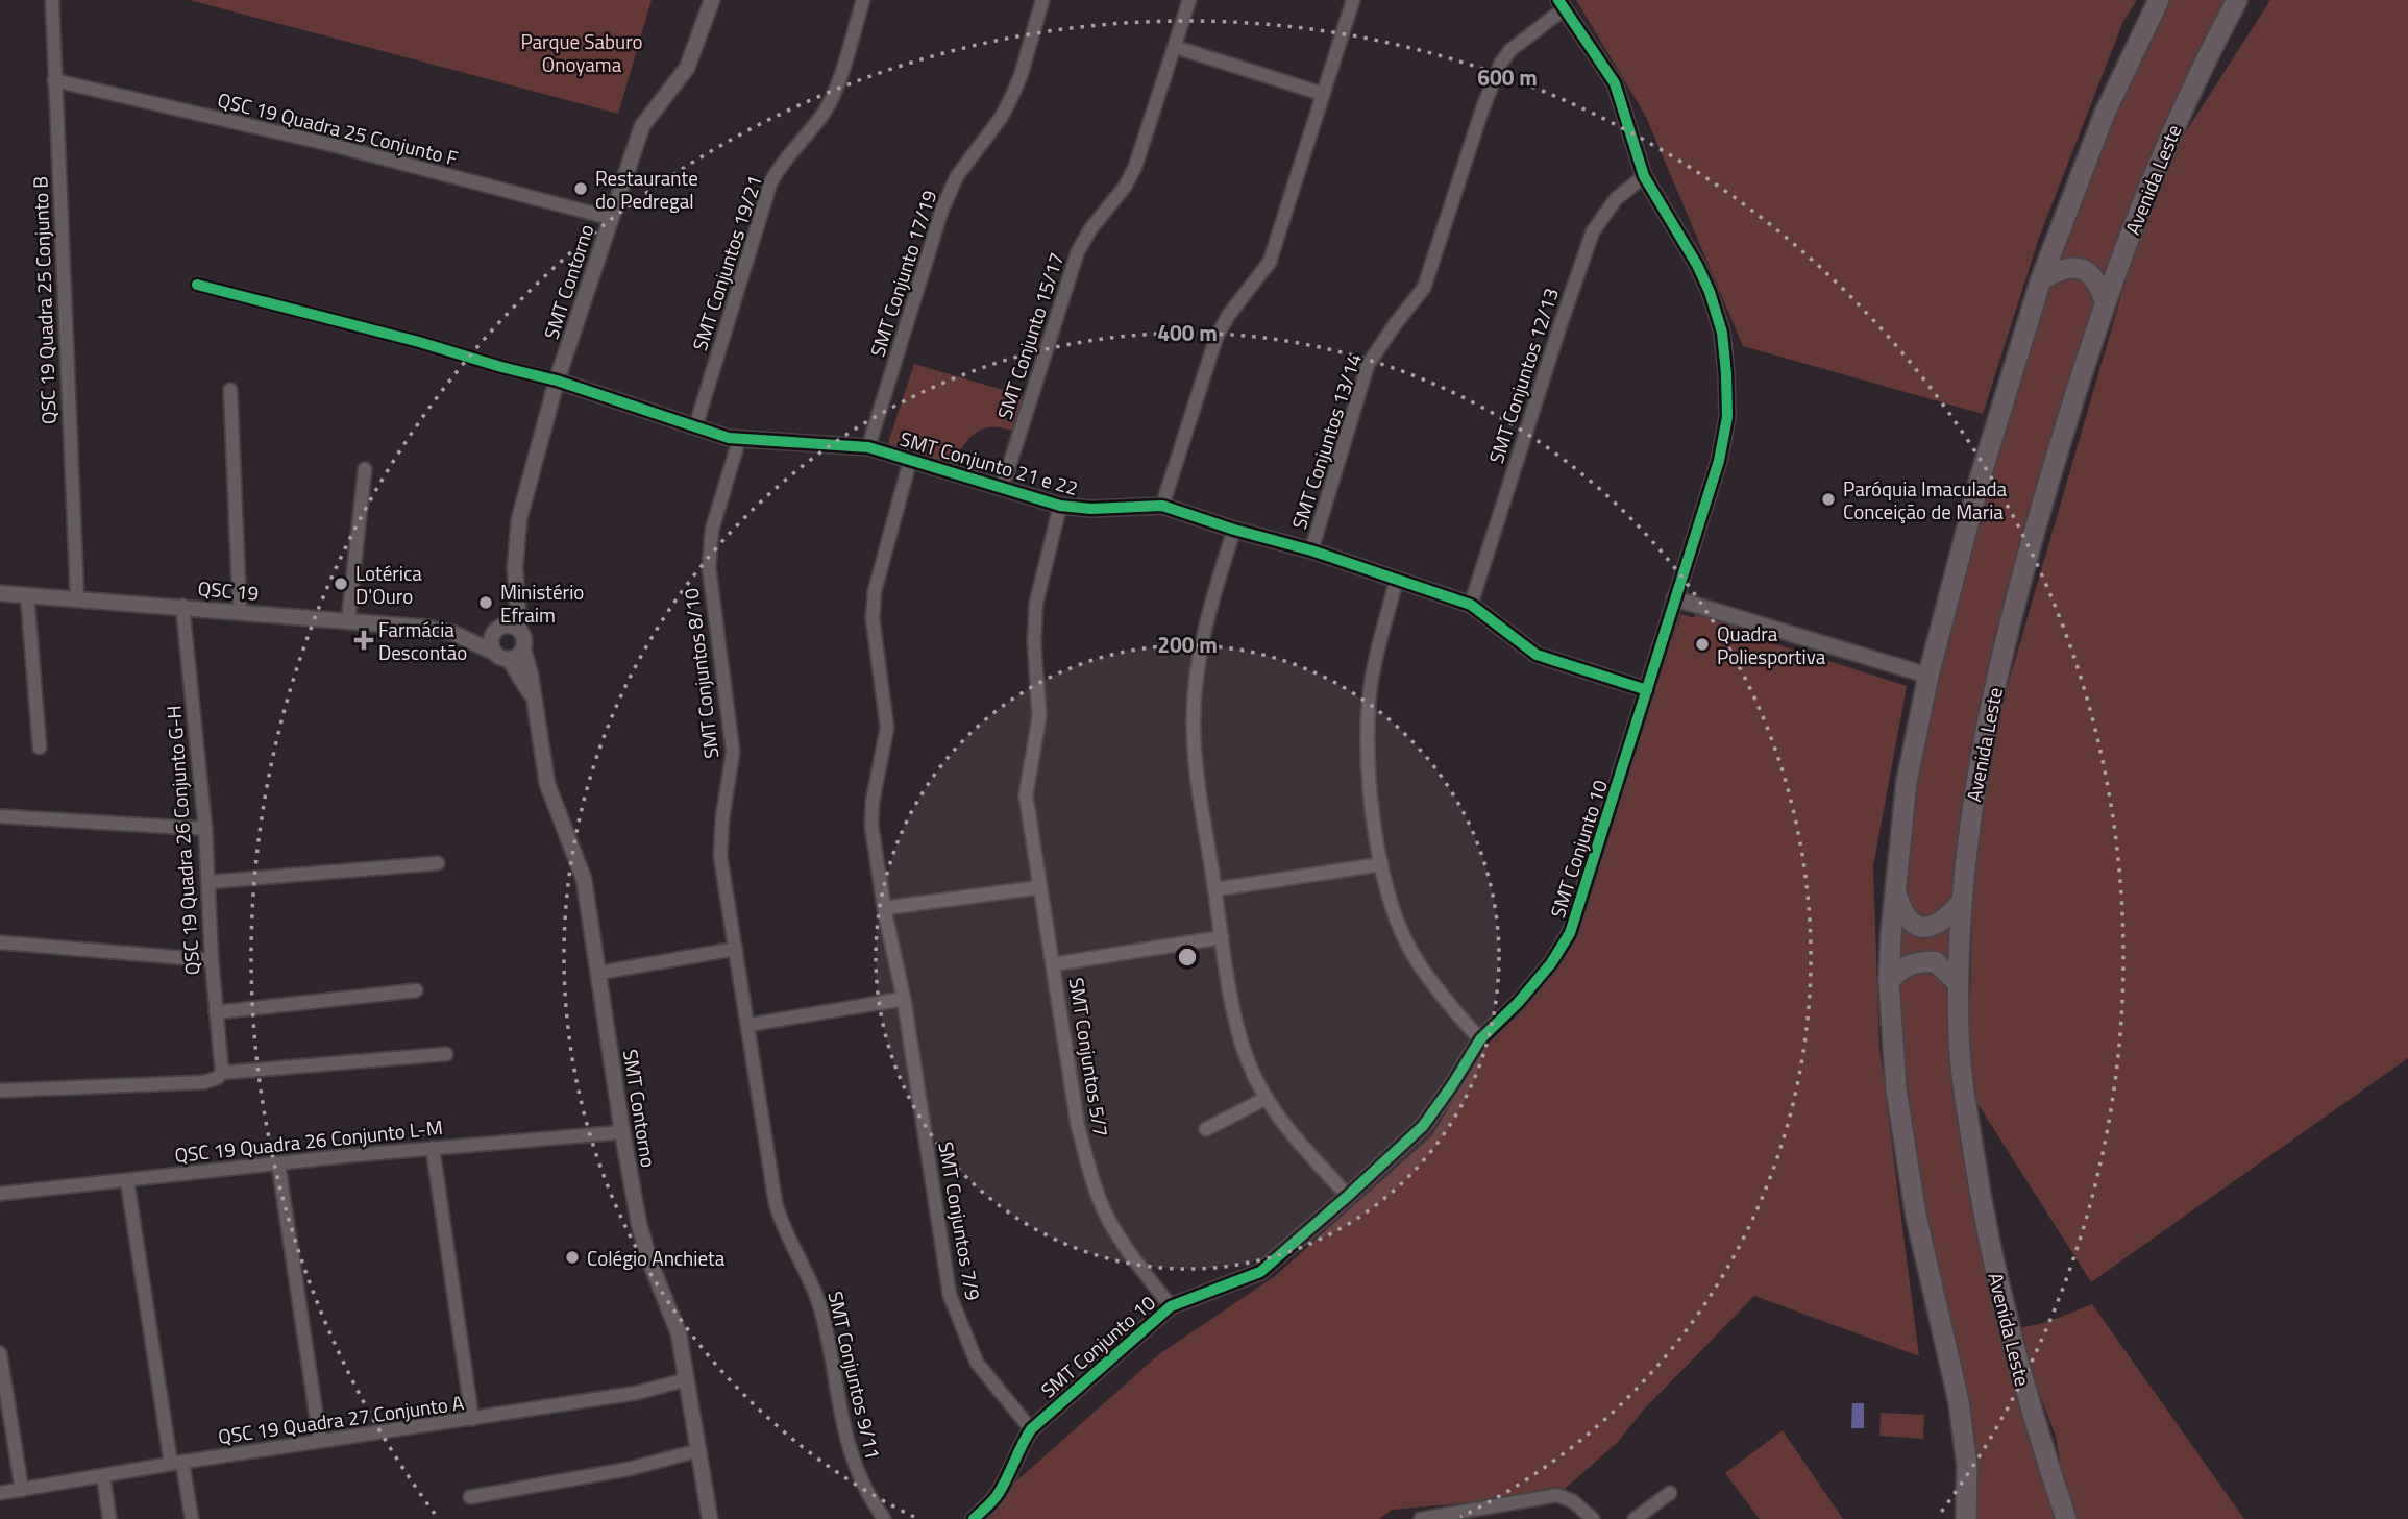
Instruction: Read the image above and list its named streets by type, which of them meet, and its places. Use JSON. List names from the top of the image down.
{
  "streets": {
    "main road": ["Avenida Leste"],
    "street": [
      "QSC 19 Quadra 25 Conjunto F",
      "SMT Conjuntos 19/21",
      "SMT Conjunto 17/19",
      "SMT Contorno",
      "QSC 19 Quadra 25 Conjunto B",
      "SMT Conjunto 15/17",
      "SMT Conjuntos 12/13",
      "SMT Conjuntos 13/14",
      "SMT Conjunto 21 e 22",
      "QSC 19",
      "SMT Conjuntos 8/10",
      "QSC 19 Quadra 26 Conjunto G-H",
      "SMT Conjunto 10",
      "SMT Conjuntos 5/7",
      "QSC 19 Quadra 26 Conjunto L-M",
      "SMT Conjuntos 7/9",
      "SMT Conjuntos 9/11",
      "QSC 19 Quadra 27 Conjunto A"
    ]
  },
  "crossings": [
    ["QSC 19 Quadra 25 Conjunto F", "SMT Contorno"],
    ["QSC 19 Quadra 25 Conjunto F", "QSC 19 Quadra 25 Conjunto B"],
    ["SMT Conjuntos 19/21", "SMT Conjunto 21 e 22"],
    ["SMT Conjunto 17/19", "SMT Conjunto 21 e 22"],
    ["SMT Contorno", "SMT Conjunto 21 e 22"],
    ["SMT Contorno", "QSC 19"],
    ["SMT Contorno", "QSC 19 Quadra 26 Conjunto L-M"],
    ["SMT Contorno", "QSC 19 Quadra 27 Conjunto A"],
    ["QSC 19 Quadra 25 Conjunto B", "QSC 19"],
    ["SMT Conjunto 15/17", "SMT Conjunto 21 e 22"],
    ["SMT Conjuntos 12/13", "SMT Conjunto 21 e 22"],
    ["SMT Conjuntos 12/13", "SMT Conjunto 10"],
    ["SMT Conjuntos 13/14", "SMT Conjunto 21 e 22"],
    ["SMT Conjunto 21 e 22", "SMT Conjuntos 8/10"],
    ["SMT Conjunto 21 e 22", "SMT Conjunto 10"],
    ["SMT Conjunto 21 e 22", "SMT Conjuntos 5/7"],
    ["SMT Conjunto 21 e 22", "SMT Conjuntos 7/9"],
    ["QSC 19", "QSC 19 Quadra 26 Conjunto G-H"],
    ["SMT Conjuntos 8/10", "SMT Conjuntos 9/11"],
    ["SMT Conjunto 10", "SMT Conjuntos 5/7"],
    ["SMT Conjunto 10", "SMT Conjuntos 7/9"]
  ],
  "parks": ["Parque Saburo Onoyama"],
  "places": {
    "other": [
      "Restaurante do Pedregal",
      "Paróquia Imaculada Conceição de Maria",
      "Lotérica D'Ouro",
      "Ministério Efraim",
      "Quadra Poliesportiva",
      "Colégio Anchieta"
    ],
    "health": ["Farmácia Descontão"]
  },
  "rings": ["600 m", "400 m", "200 m"]
}
